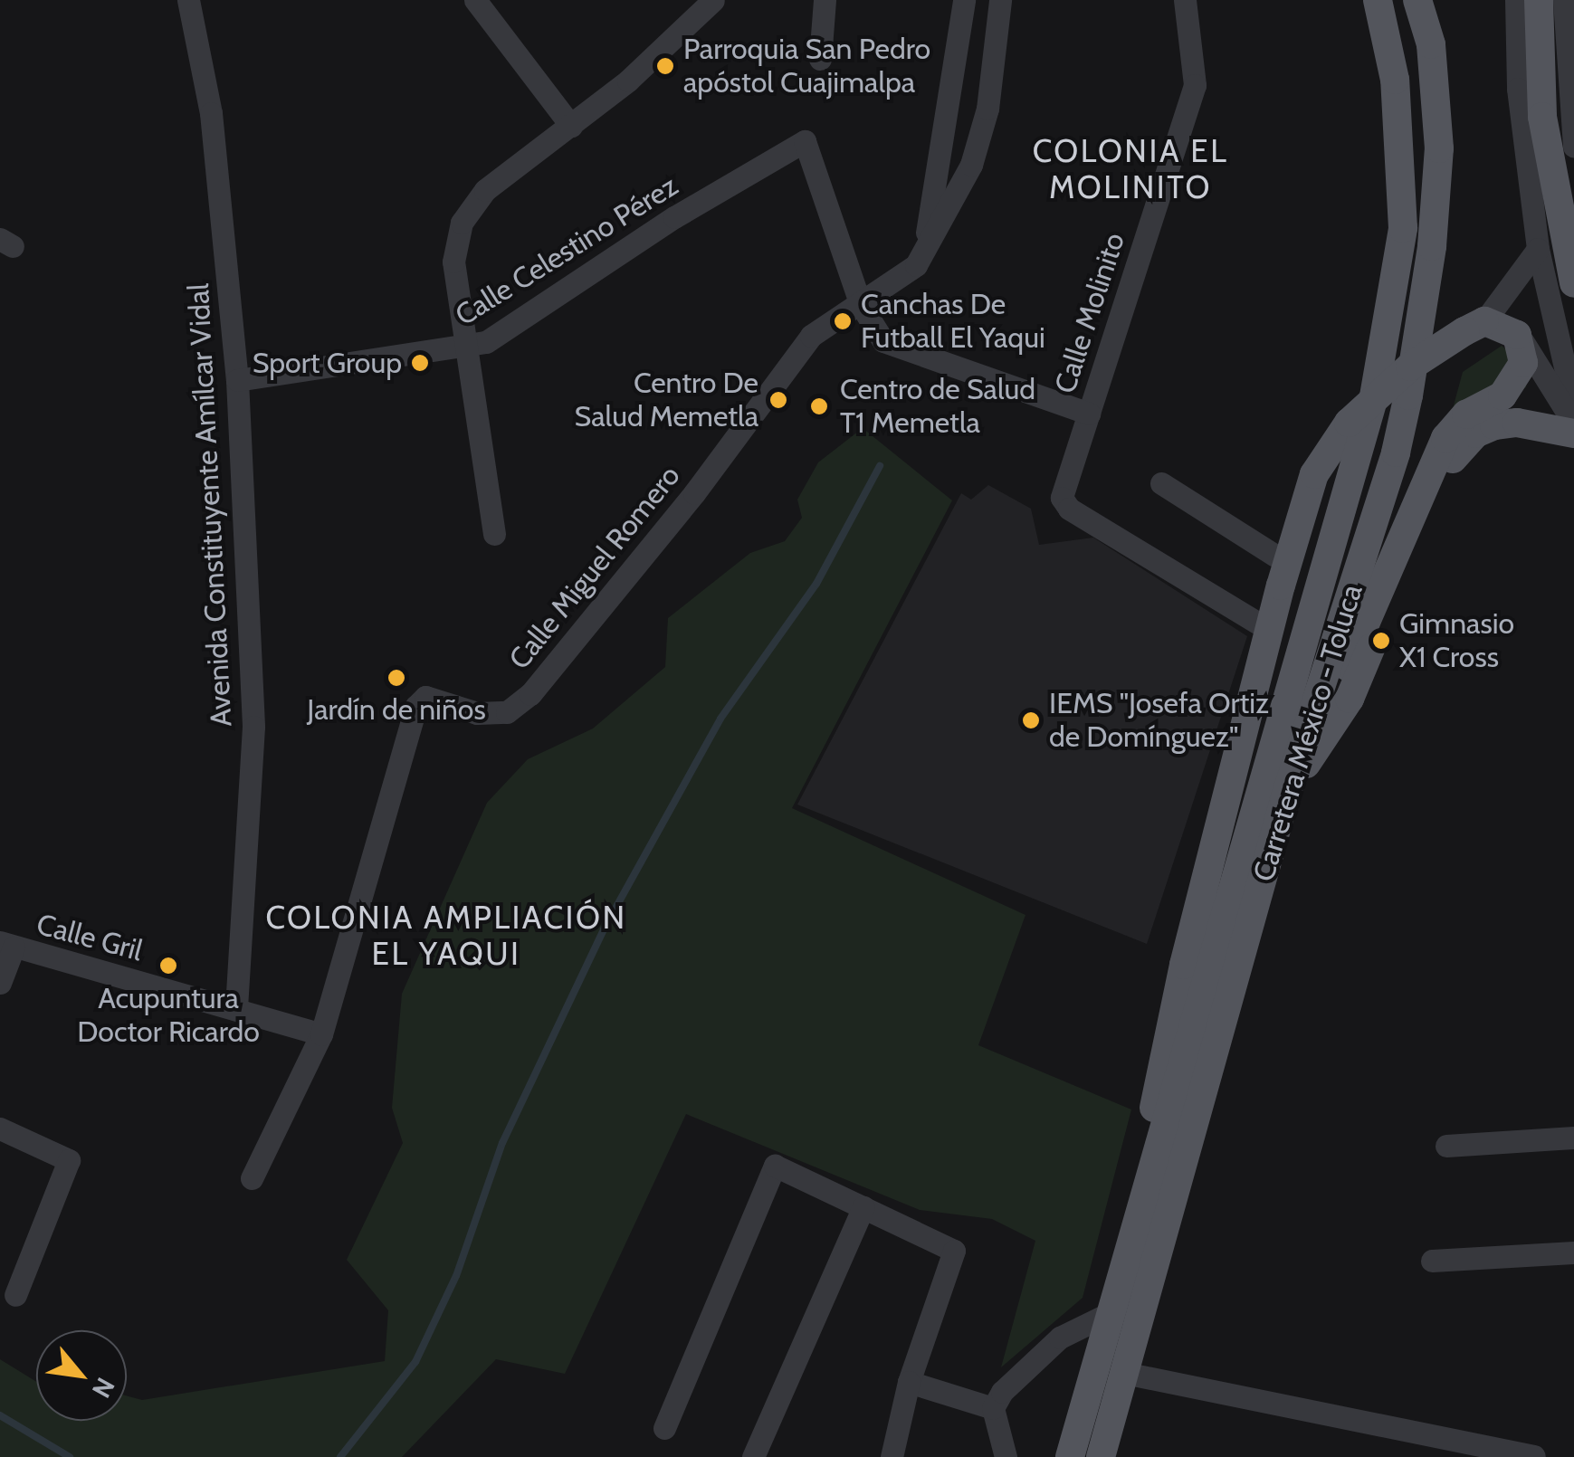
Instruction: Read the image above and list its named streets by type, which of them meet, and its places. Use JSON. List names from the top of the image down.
{
  "streets": {
    "main road": ["Carretera México - Toluca"],
    "street": [
      "Calle Celestino Pérez",
      "Calle Molinito",
      "Avenida Constituyente Amílcar Vidal",
      "Calle Miguel Romero",
      "Calle Gril"
    ]
  },
  "crossings": [
    ["Calle Celestino Pérez", "Avenida Constituyente Amílcar Vidal"],
    ["Calle Celestino Pérez", "Calle Miguel Romero"],
    ["Avenida Constituyente Amílcar Vidal", "Calle Gril"],
    ["Calle Miguel Romero", "Calle Gril"]
  ],
  "districts": ["COLONIA EL MOLINITO", "COLONIA AMPLIACIÓN EL YAQUI"],
  "places": [
    "Parroquia San Pedro apóstol Cuajimalpa",
    "Canchas De Futball El Yaqui",
    "Sport Group",
    "Centro De Salud Memetla",
    "Centro de Salud T1 Memetla",
    "Gimnasio X1 Cross",
    "Jardín de niños",
    "IEMS \"Josefa Ortiz de Domínguez\"",
    "Acupuntura Doctor Ricardo"
  ],
  "north": "bottom right"
}
